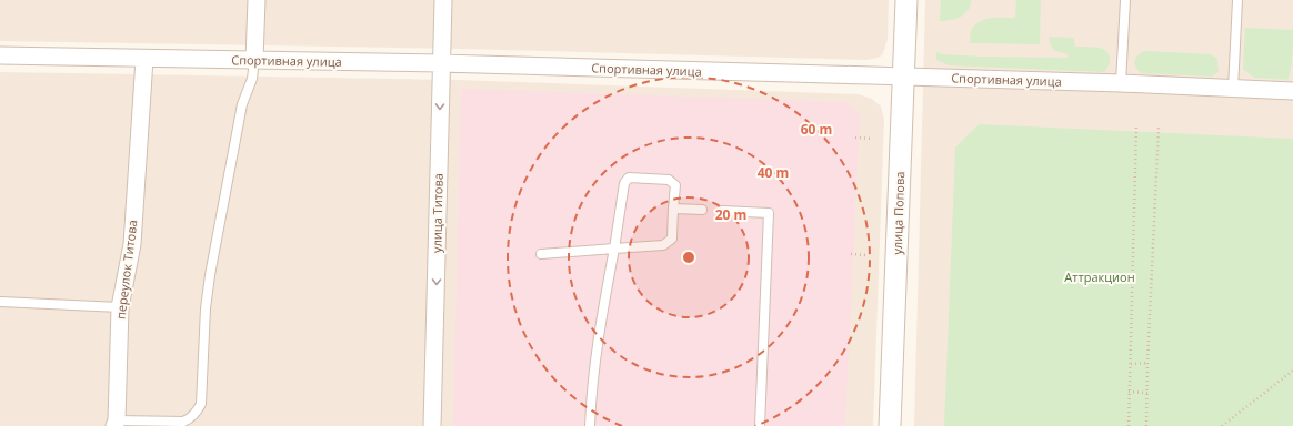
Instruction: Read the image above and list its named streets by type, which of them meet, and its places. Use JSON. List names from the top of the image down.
{
  "streets": {
    "street": [
      "Спортивная улица",
      "улица Титова",
      "улица Попова",
      "переулок Титова"
    ]
  },
  "crossings": [
    ["Спортивная улица", "улица Титова"],
    ["Спортивная улица", "улица Попова"],
    ["Спортивная улица", "переулок Титова"]
  ],
  "one_way": ["улица Титова"],
  "parks": ["Аттракцион"],
  "rings": ["60 m", "40 m", "20 m"]
}
